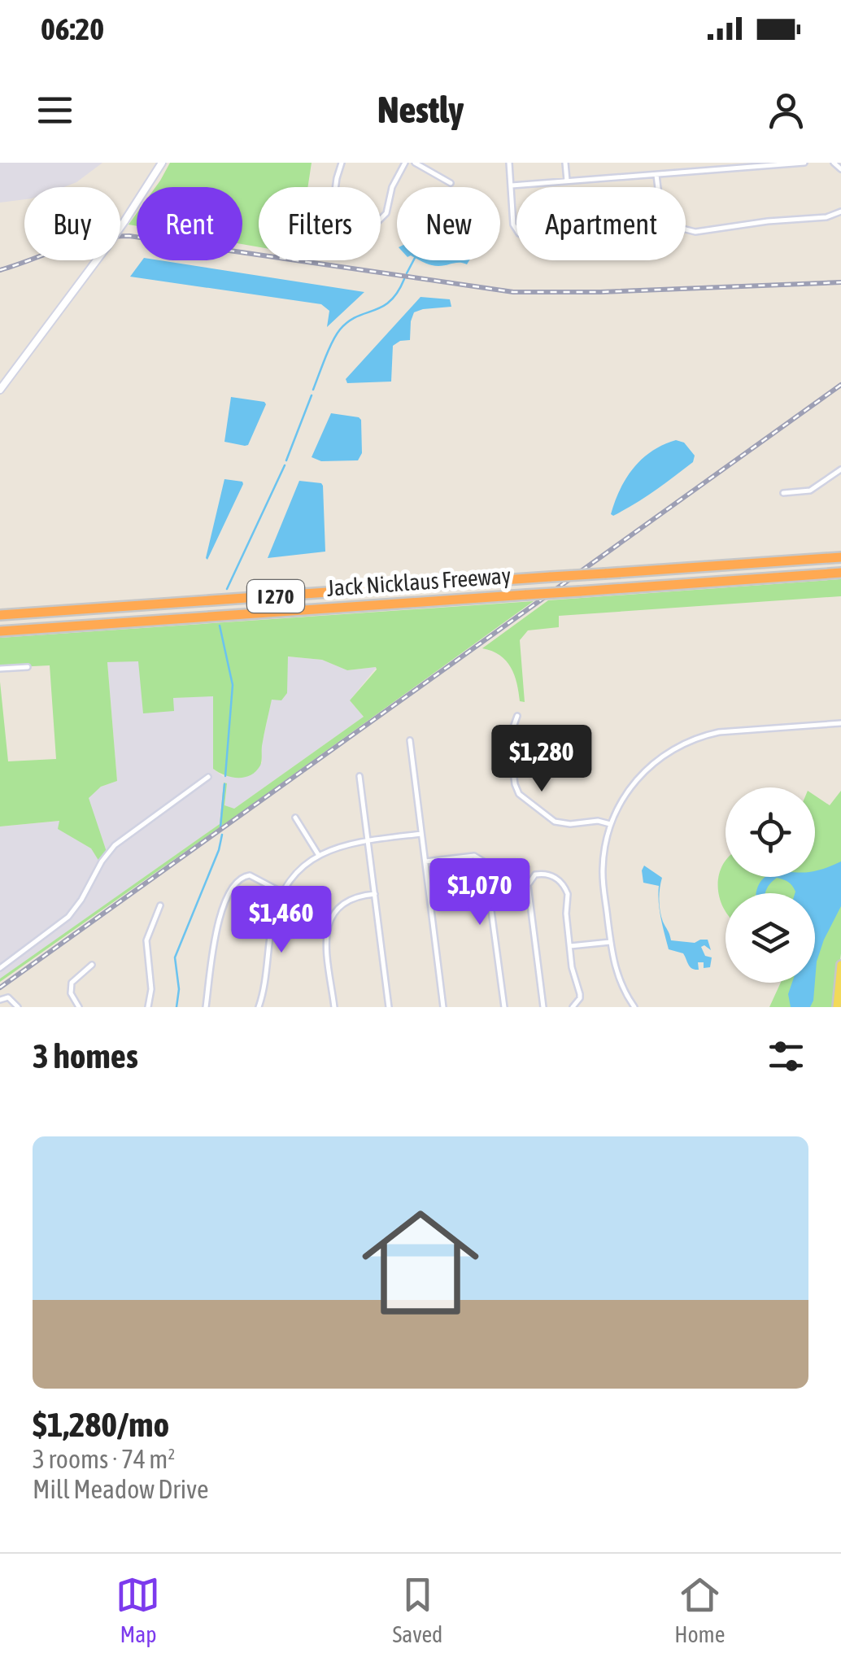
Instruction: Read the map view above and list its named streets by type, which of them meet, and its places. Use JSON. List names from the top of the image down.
{
  "streets": {
    "highway": ["Jack Nicklaus Freeway", "I 270"]
  },
  "page": {
    "status": "06:20",
    "header": "Nestly",
    "chip": [
      "Buy",
      "Rent",
      "Filters",
      "New",
      "Apartment"
    ],
    "price": ["$1,280", "$1,070", "$1,460"],
    "heading": "3 homes",
    "list": [
      {
        "name": "$1,280/mo",
        "note": "3 rooms · 74 m² · Mill Meadow Drive"
      }
    ],
    "tabs": ["Map", "Saved", "Home"]
  }
}
